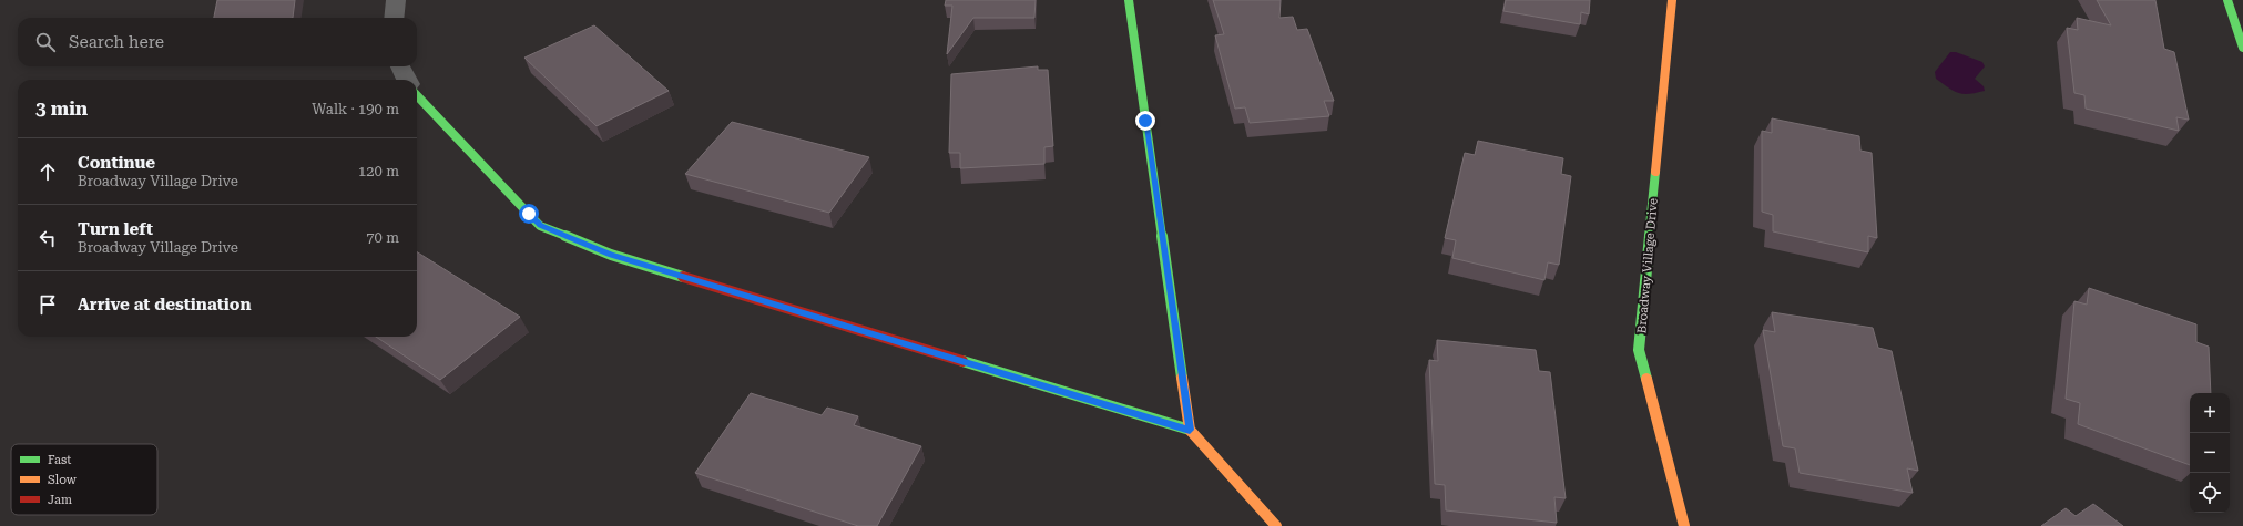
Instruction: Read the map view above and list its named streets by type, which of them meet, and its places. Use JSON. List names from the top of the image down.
{
  "streets": {
    "street": ["Broadway Village Drive"]
  },
  "legend": ["Fast", "Slow", "Jam"],
  "page": {
    "search": "Search here",
    "heading": ["3 min", "Walk · 190 m"],
    "list": [
      ["Continue", "Broadway Village Drive", "120 m"],
      ["Turn left", "Broadway Village Drive", "70 m"],
      "Arrive at destination"
    ],
    "map_buttons": ["+", "−"]
  }
}
